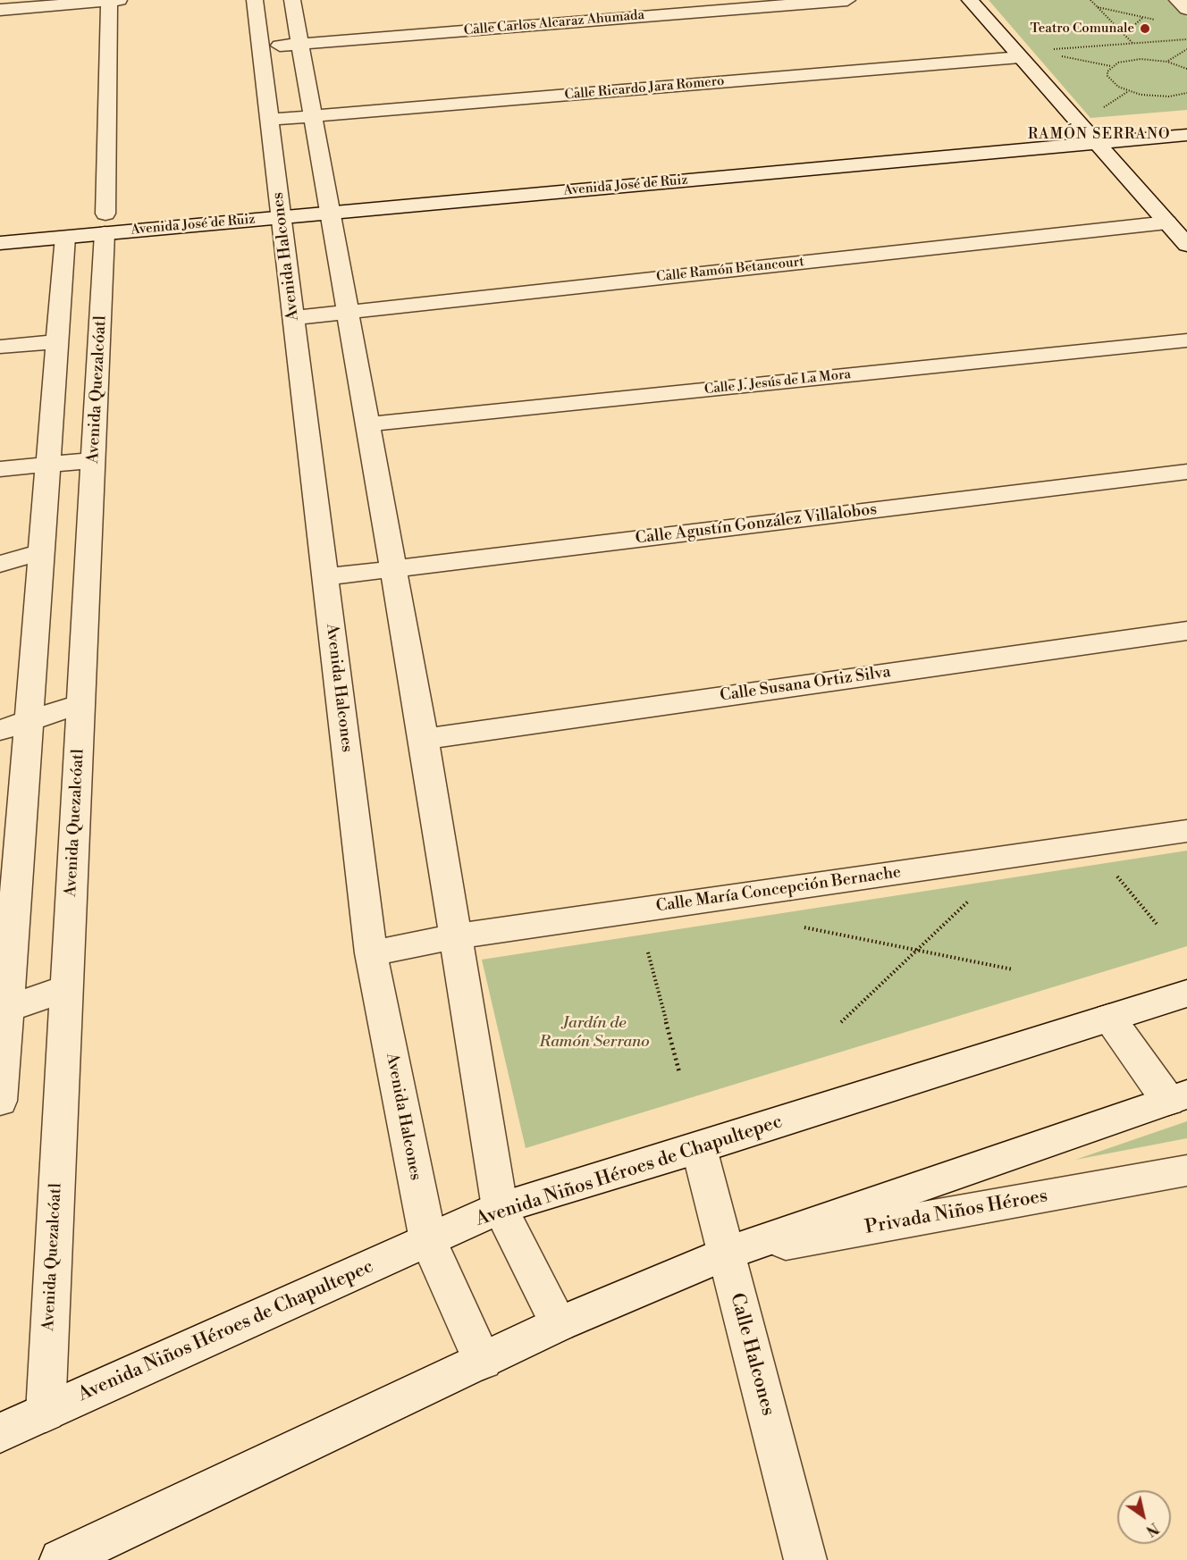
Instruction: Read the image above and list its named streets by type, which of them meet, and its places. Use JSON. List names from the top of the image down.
{
  "streets": {
    "street": [
      "Calle Carlos Alcaraz Ahumada",
      "Calle Ricardo Jara Romero",
      "Avenida José de Ruiz",
      "Avenida Halcones",
      "Calle Ramón Betancourt",
      "Calle J. Jesús de La Mora",
      "Avenida Quezalcóatl",
      "Calle Agustín González Villalobos",
      "Calle Susana Ortiz Silva",
      "Calle María Concepción Bernache",
      "Avenida Niños Héroes de Chapultepec",
      "Privada Niños Héroes",
      "Calle Halcones"
    ]
  },
  "crossings": [
    ["Calle Carlos Alcaraz Ahumada", "Avenida Halcones"],
    ["Calle Ricardo Jara Romero", "Avenida Halcones"],
    ["Avenida José de Ruiz", "Avenida Halcones"],
    ["Avenida José de Ruiz", "Avenida Quezalcóatl"],
    ["Avenida Halcones", "Calle Ramón Betancourt"],
    ["Avenida Halcones", "Calle J. Jesús de La Mora"],
    ["Avenida Halcones", "Calle Agustín González Villalobos"],
    ["Avenida Halcones", "Calle Susana Ortiz Silva"],
    ["Avenida Halcones", "Calle María Concepción Bernache"],
    ["Avenida Halcones", "Avenida Niños Héroes de Chapultepec"],
    ["Avenida Quezalcóatl", "Avenida Niños Héroes de Chapultepec"],
    ["Avenida Niños Héroes de Chapultepec", "Calle Halcones"],
    ["Privada Niños Héroes", "Calle Halcones"]
  ],
  "districts": ["RAMÓN SERRANO"],
  "parks": ["Jardín de Ramón Serrano"],
  "places": ["Teatro Comunale"],
  "north": "bottom right"
}
